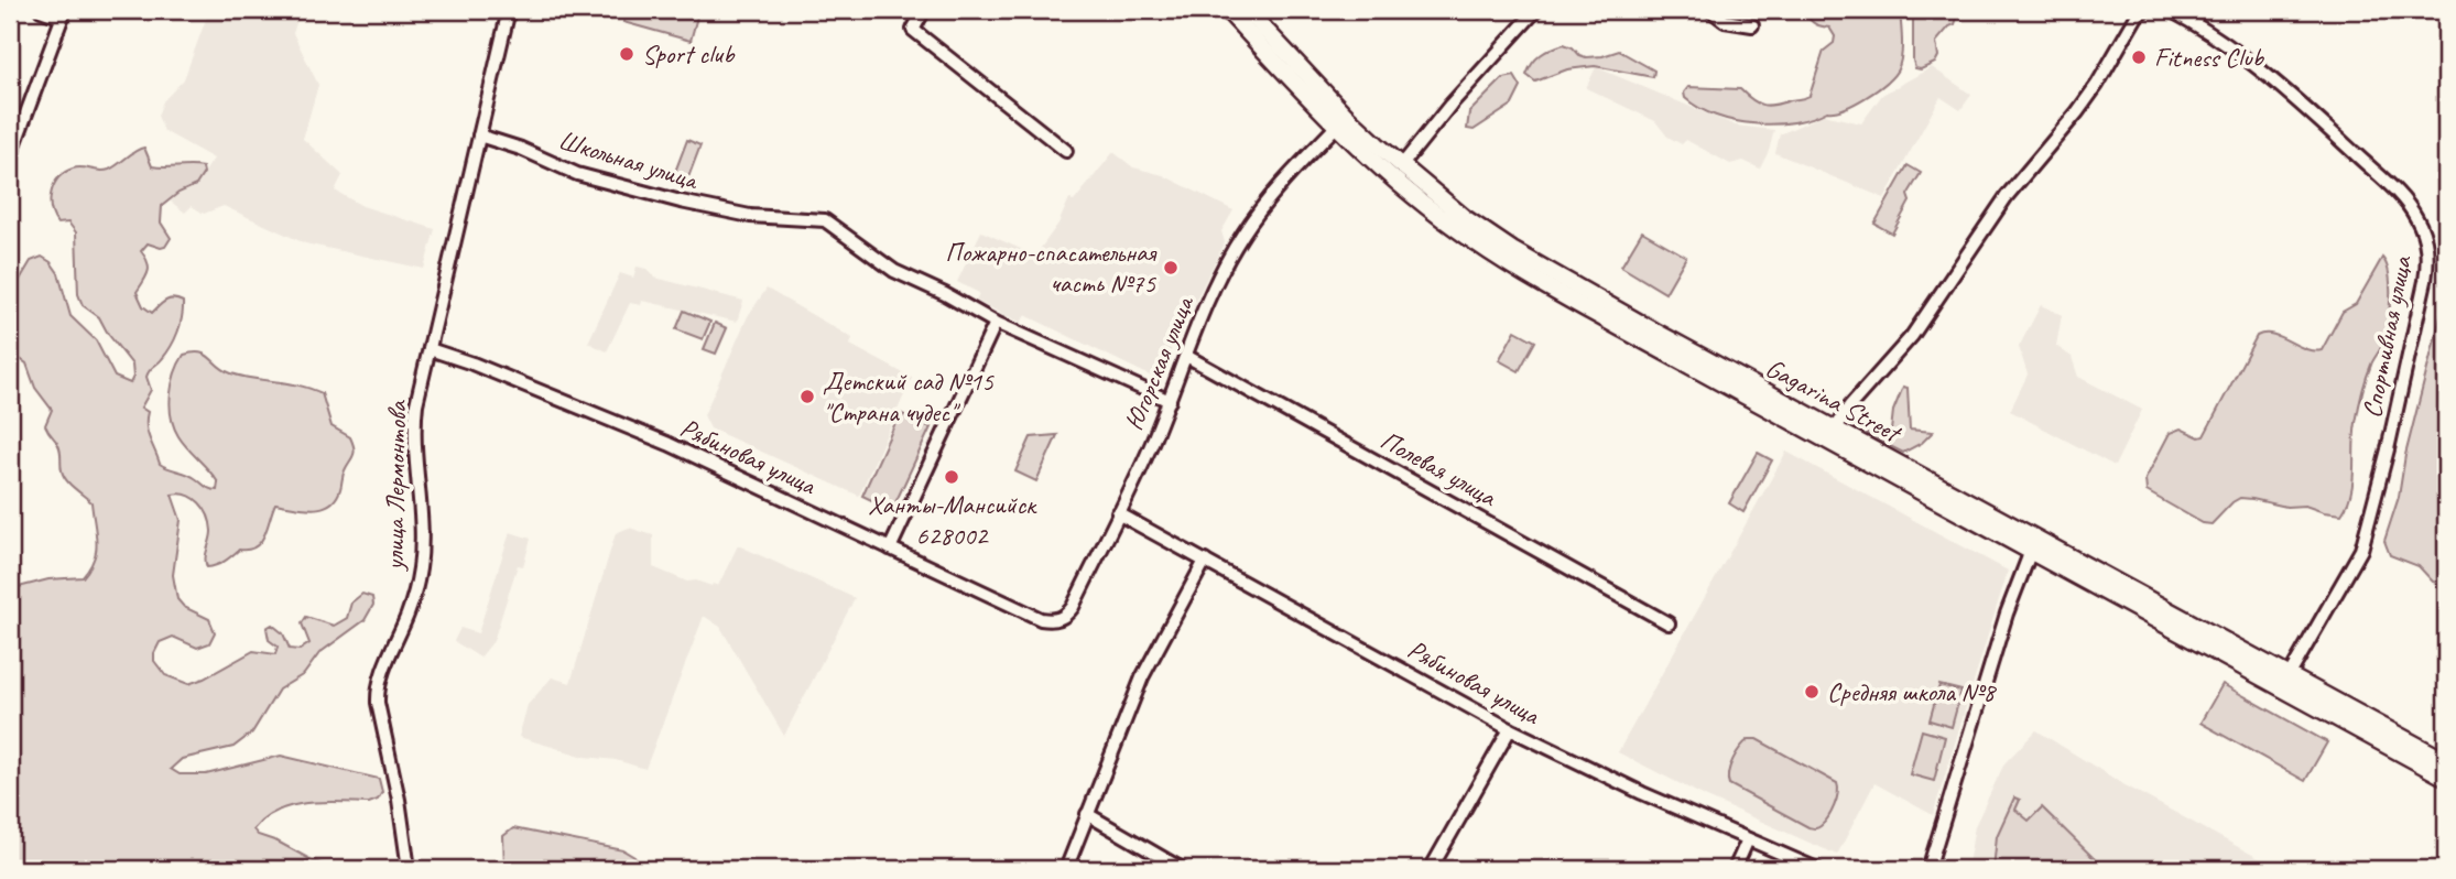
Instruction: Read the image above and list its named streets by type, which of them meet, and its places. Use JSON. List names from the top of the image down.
{
  "streets": {
    "main road": ["Gagarina Street"],
    "street": [
      "Школьная улица",
      "Спортивная улица",
      "Югорская улица",
      "Рябиновая улица",
      "Полевая улица",
      "улица Лермонтова"
    ]
  },
  "crossings": [
    ["Школьная улица", "улица Лермонтова"],
    ["Спортивная улица", "Gagarina Street"],
    ["Югорская улица", "Gagarina Street"],
    ["Югорская улица", "Рябиновая улица"],
    ["Югорская улица", "Полевая улица"],
    ["Рябиновая улица", "улица Лермонтова"]
  ],
  "places": [
    "Sport club",
    "Fitness Club",
    "Пожарно-спасательная часть №75",
    "Детский сад №15 \"Страна чудес\"",
    "Ханты-Мансийск 628002",
    "Средняя школа №8"
  ]
}
